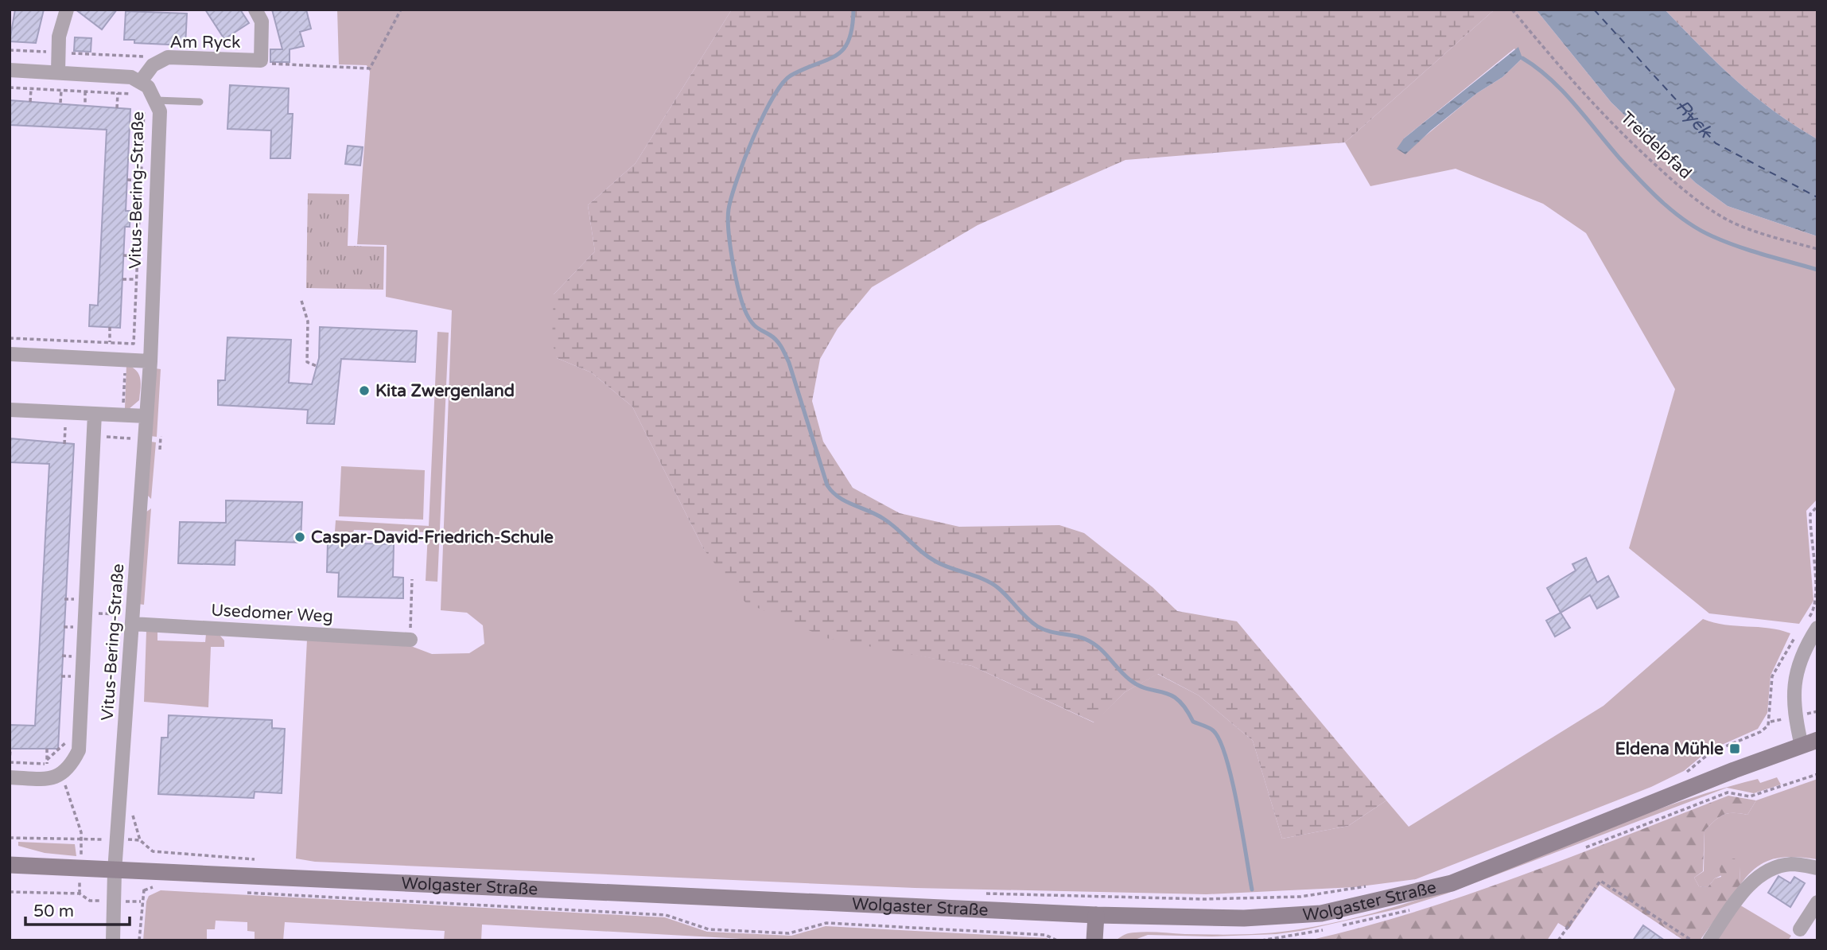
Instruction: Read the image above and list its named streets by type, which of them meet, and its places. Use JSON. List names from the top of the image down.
{
  "streets": {
    "main road": ["Wolgaster Straße"],
    "street": ["Am Ryck", "Vitus-Bering-Straße", "Usedomer Weg"],
    "path": ["Treidelpfad"]
  },
  "crossings": [
    ["Am Ryck", "Vitus-Bering-Straße"],
    ["Vitus-Bering-Straße", "Usedomer Weg"],
    ["Vitus-Bering-Straße", "Wolgaster Straße"]
  ],
  "water": ["Ryck"],
  "places": {
    "other": ["Kita Zwergenland", "Caspar-David-Friedrich-Schule"],
    "transit": ["Eldena Mühle"]
  },
  "scale_bar": "50 m"
}
